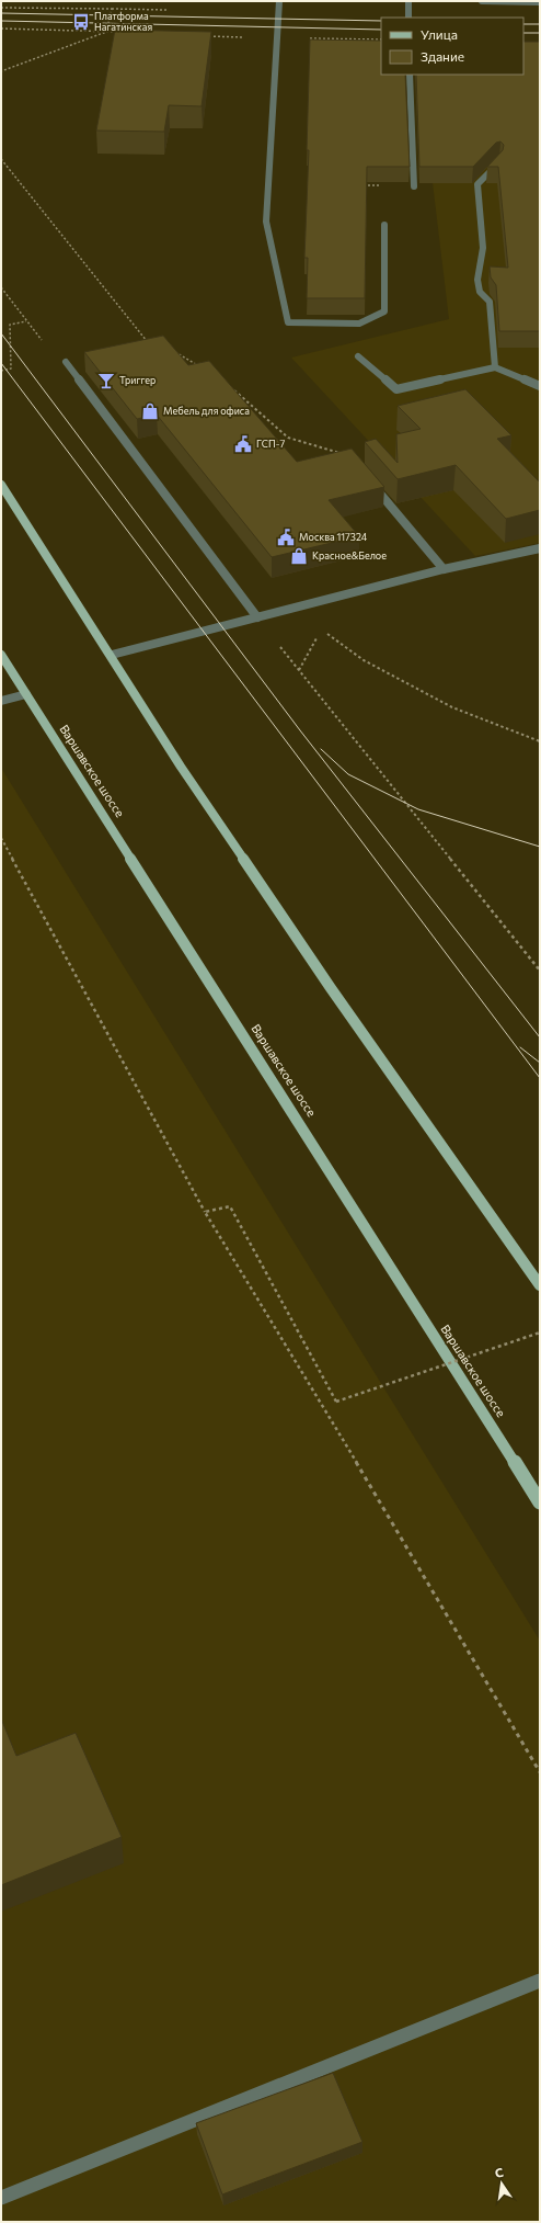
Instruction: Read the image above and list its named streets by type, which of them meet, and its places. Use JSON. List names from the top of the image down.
{
  "streets": {
    "main road": ["Варшавское шоссе"]
  },
  "places": {
    "bus stop": ["Платформа Нагатинская"],
    "bar": ["Триггер"],
    "shop": ["Мебель для офиса", "Красное&Белое"],
    "public building": ["ГСП-7", "Москва 117324"]
  },
  "legend": ["Улица", "Здание"],
  "north": "top"
}
